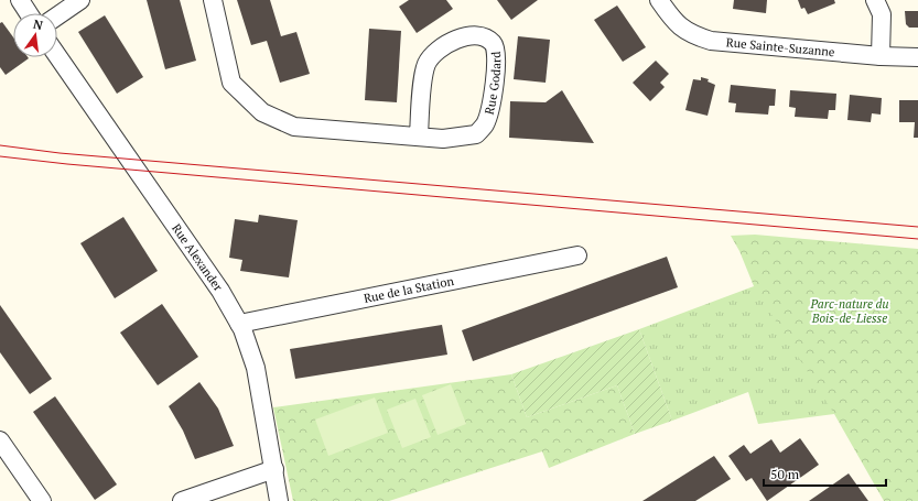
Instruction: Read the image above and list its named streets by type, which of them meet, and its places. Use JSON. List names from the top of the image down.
{
  "streets": {
    "street": [
      "Rue Sainte-Suzanne",
      "Rue Godard",
      "Rue Alexander",
      "Rue de la Station"
    ]
  },
  "crossings": [
    ["Rue Alexander", "Rue de la Station"]
  ],
  "parks": ["Parc-nature du Bois-de-Liesse"],
  "scale_bar": "50 m",
  "north": "top"
}
